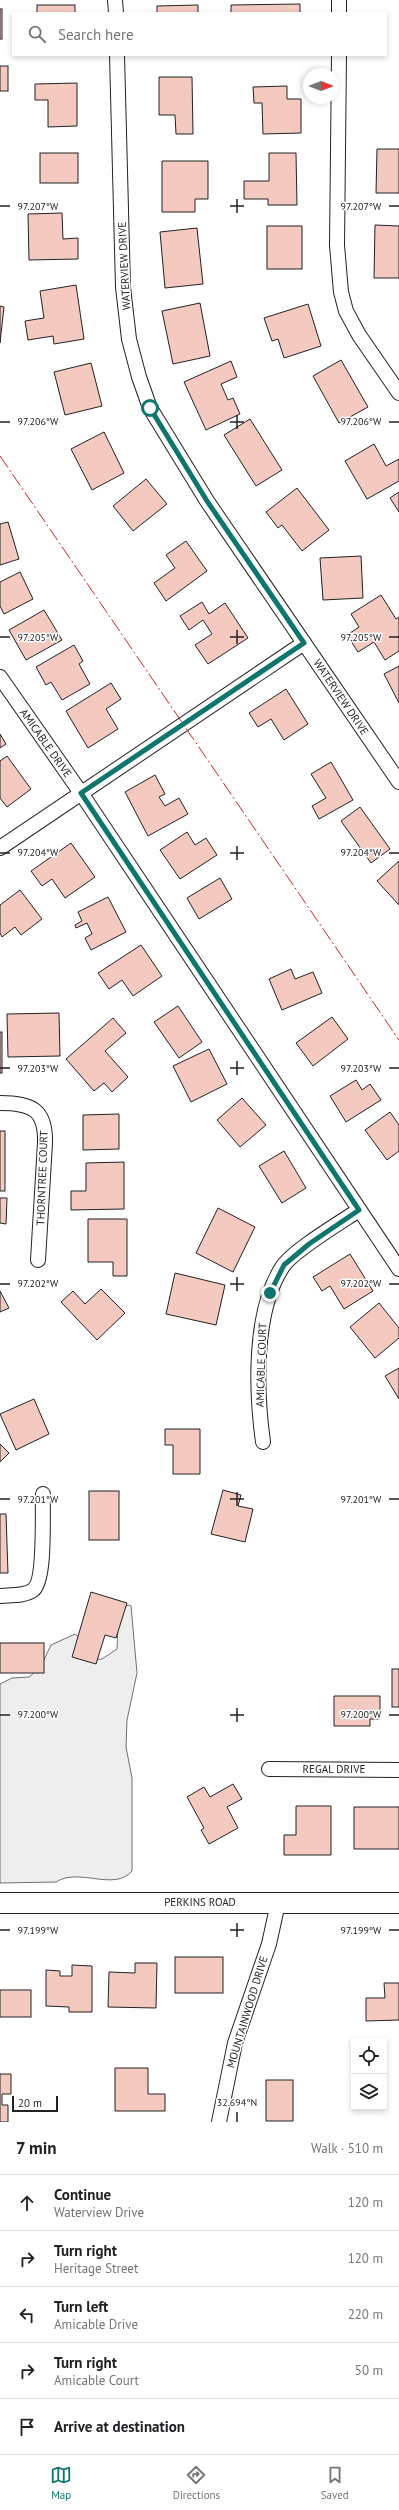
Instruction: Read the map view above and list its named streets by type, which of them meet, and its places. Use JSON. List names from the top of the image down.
{
  "streets": {
    "main road": ["PERKINS ROAD"],
    "street": [
      "WATERVIEW DRIVE",
      "AMICABLE DRIVE",
      "THORNTREE COURT",
      "AMICABLE COURT",
      "REGAL DRIVE",
      "MOUNTAINWOOD DRIVE"
    ]
  },
  "crossings": [
    ["AMICABLE DRIVE", "AMICABLE COURT"],
    ["PERKINS ROAD", "MOUNTAINWOOD DRIVE"]
  ],
  "scale_bar": "20 m",
  "north": "right",
  "page": {
    "search": "Search here",
    "scale": "20 m",
    "heading": ["7 min", "Walk · 510 m"],
    "list": [
      ["Continue", "Waterview Drive", "120 m"],
      ["Turn right", "Heritage Street", "120 m"],
      ["Turn left", "Amicable Drive", "220 m"],
      ["Turn right", "Amicable Court", "50 m"],
      "Arrive at destination"
    ],
    "nav": ["Map", "Directions", "Saved"]
  },
  "coordinates": [
    "97.207°W",
    "97.206°W",
    "97.205°W",
    "97.204°W",
    "97.203°W",
    "97.202°W",
    "97.201°W",
    "97.200°W",
    "97.199°W",
    "32.694°N"
  ]
}
